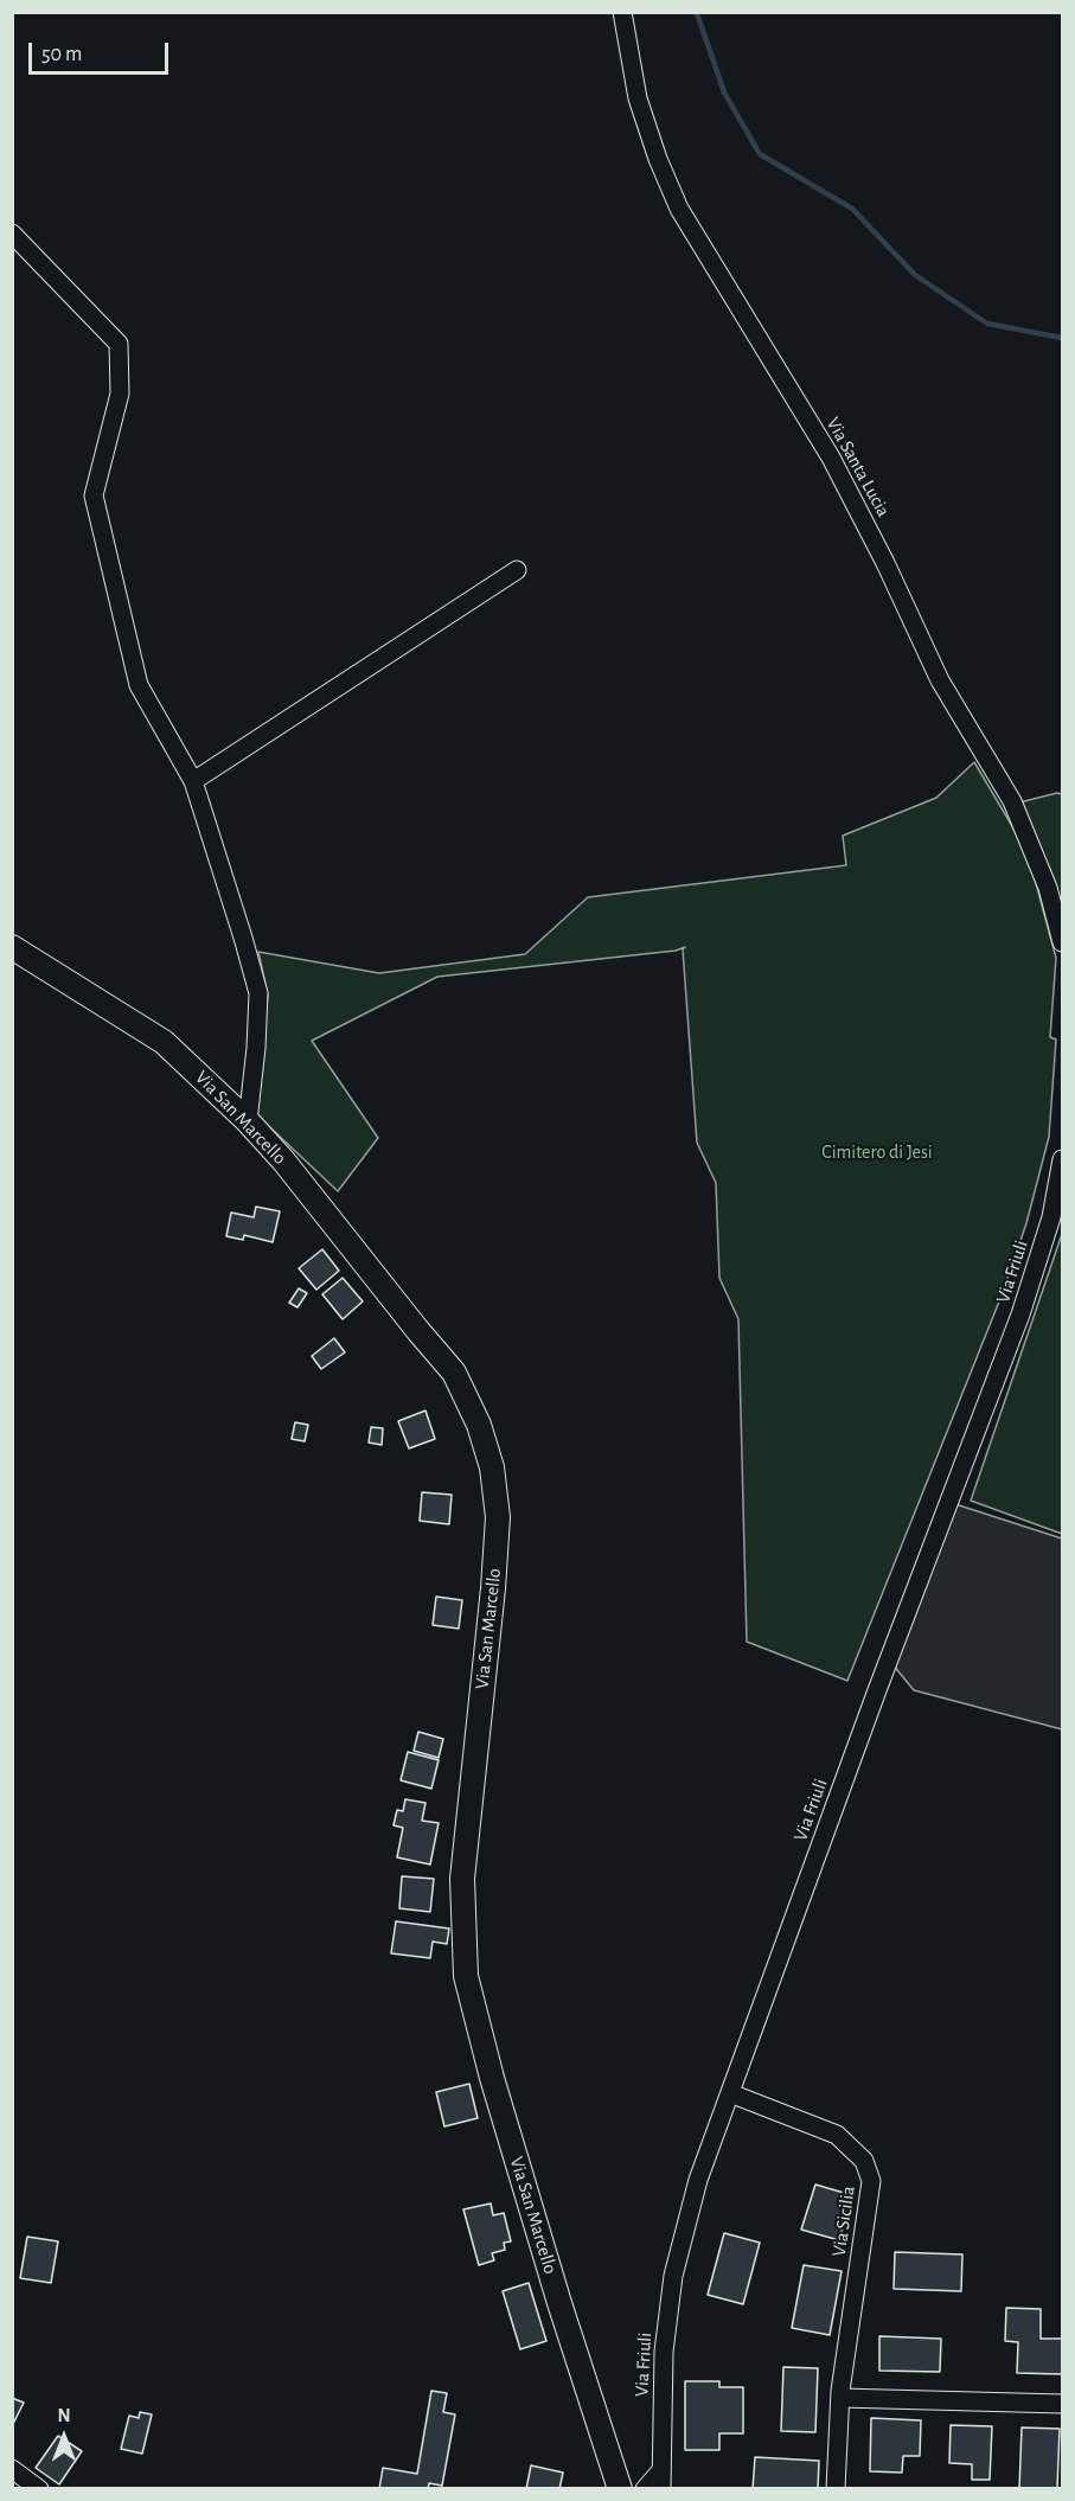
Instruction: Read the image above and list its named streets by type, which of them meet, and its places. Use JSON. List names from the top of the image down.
{
  "streets": {
    "main road": ["Via San Marcello"],
    "street": ["Via Santa Lucia", "Via Friuli", "Via Sicilia"]
  },
  "crossings": [
    ["Via Friuli", "Via Sicilia"]
  ],
  "parks": ["Cimitero di Jesi"],
  "scale_bar": "50 m",
  "north": "top"
}
